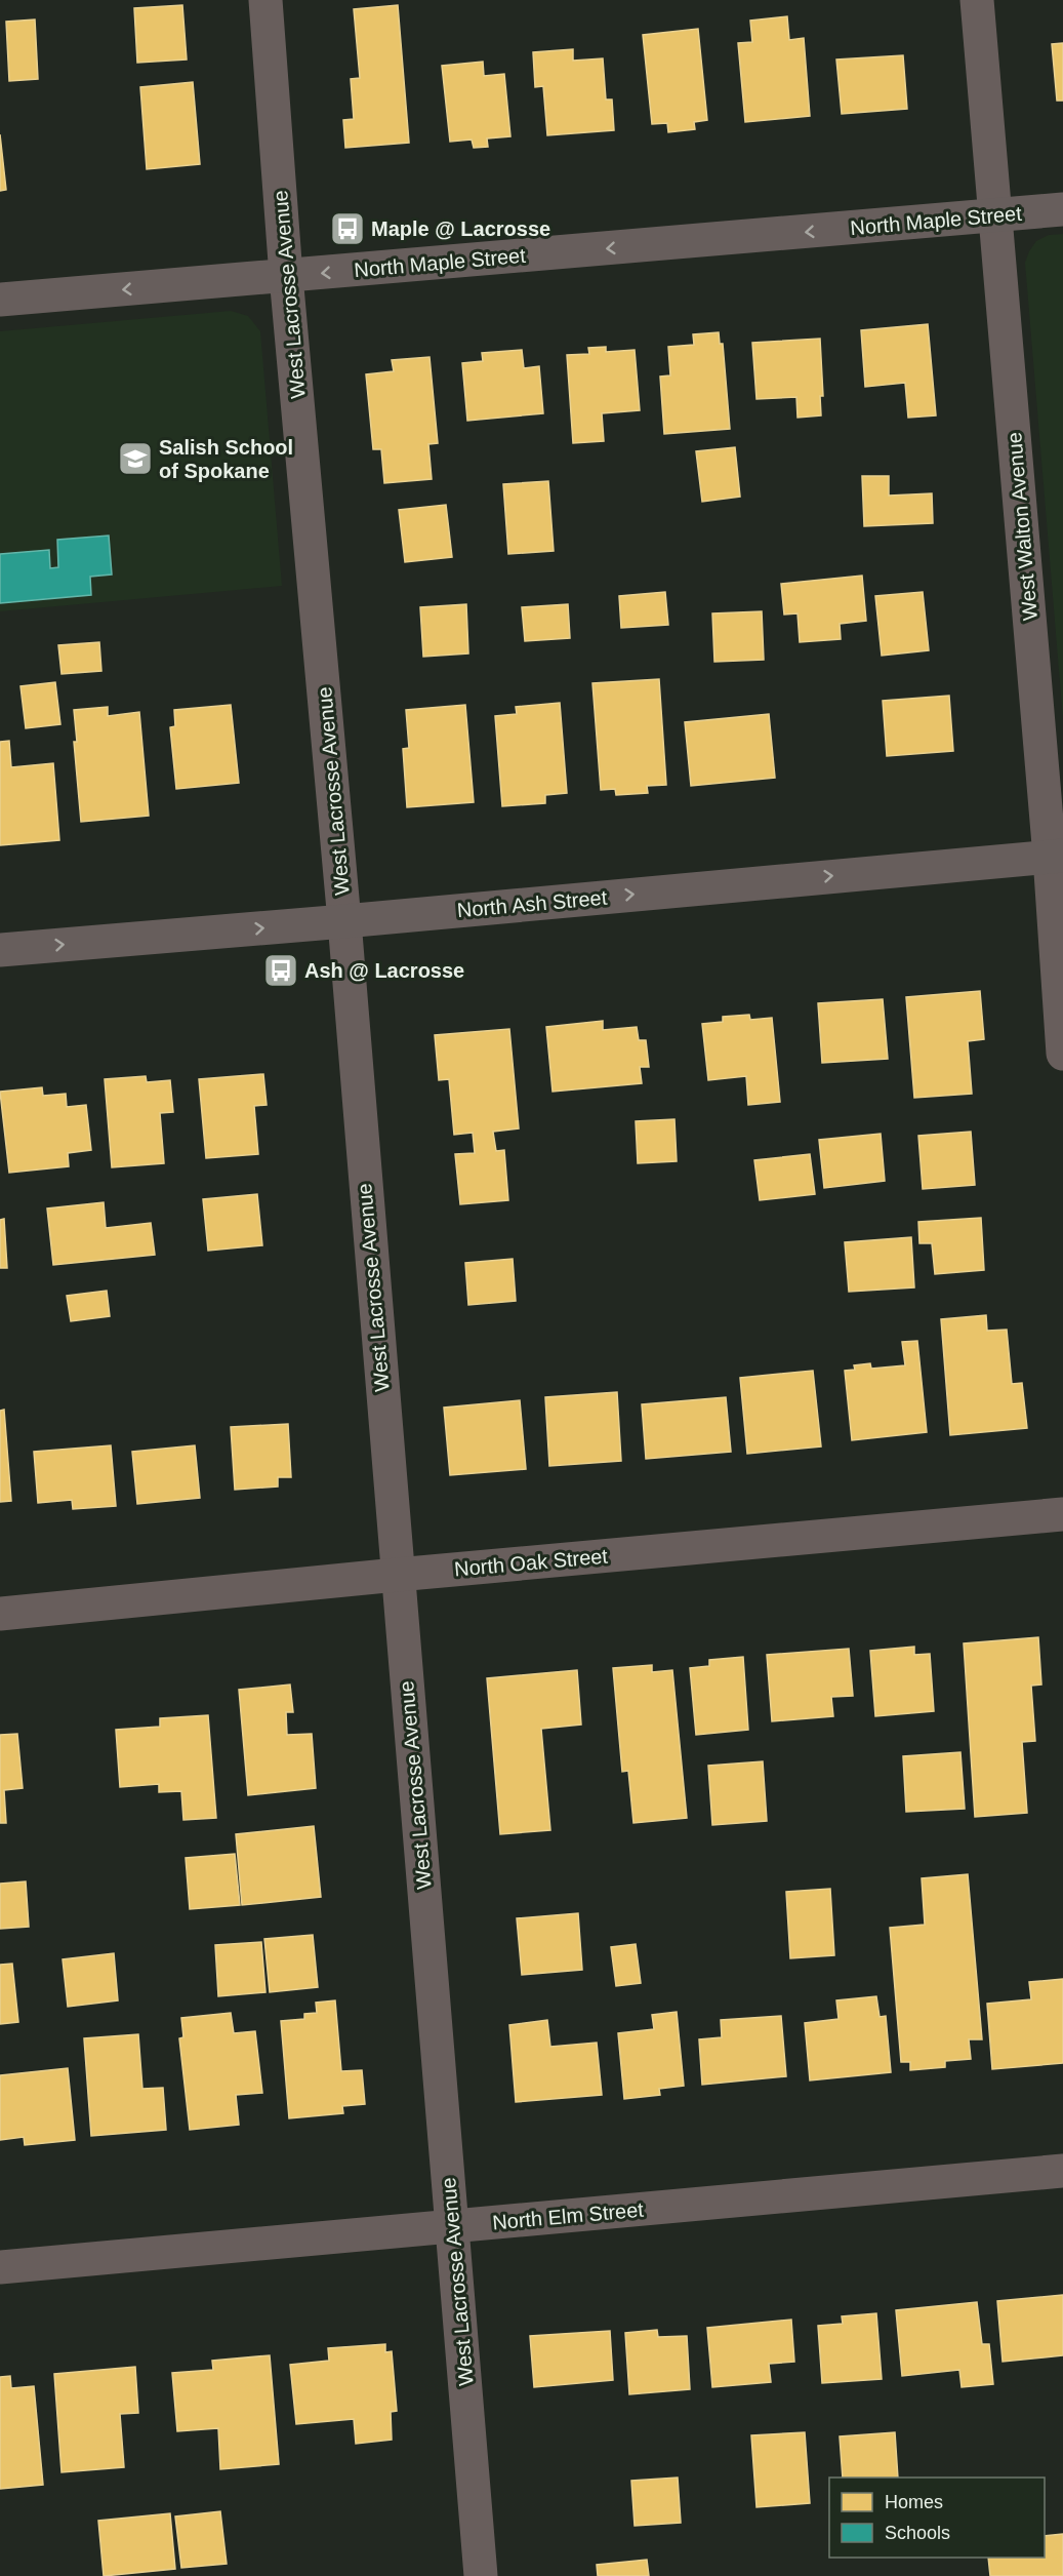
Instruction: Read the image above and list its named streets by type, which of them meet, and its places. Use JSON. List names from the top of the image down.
{
  "streets": {
    "main road": ["North Maple Street", "North Ash Street"],
    "street": [
      "West Lacrosse Avenue",
      "West Walton Avenue",
      "North Oak Street",
      "North Elm Street"
    ]
  },
  "crossings": [
    ["North Maple Street", "West Lacrosse Avenue"],
    ["North Maple Street", "West Walton Avenue"],
    ["West Lacrosse Avenue", "North Ash Street"],
    ["West Lacrosse Avenue", "North Oak Street"],
    ["West Lacrosse Avenue", "North Elm Street"],
    ["West Walton Avenue", "North Ash Street"]
  ],
  "one_way": ["North Maple Street", "North Ash Street"],
  "places": {
    "bus stop": ["Maple @ Lacrosse", "Ash @ Lacrosse"],
    "school or university": ["Salish School of Spokane"]
  },
  "legend": ["Homes", "Schools"]
}
